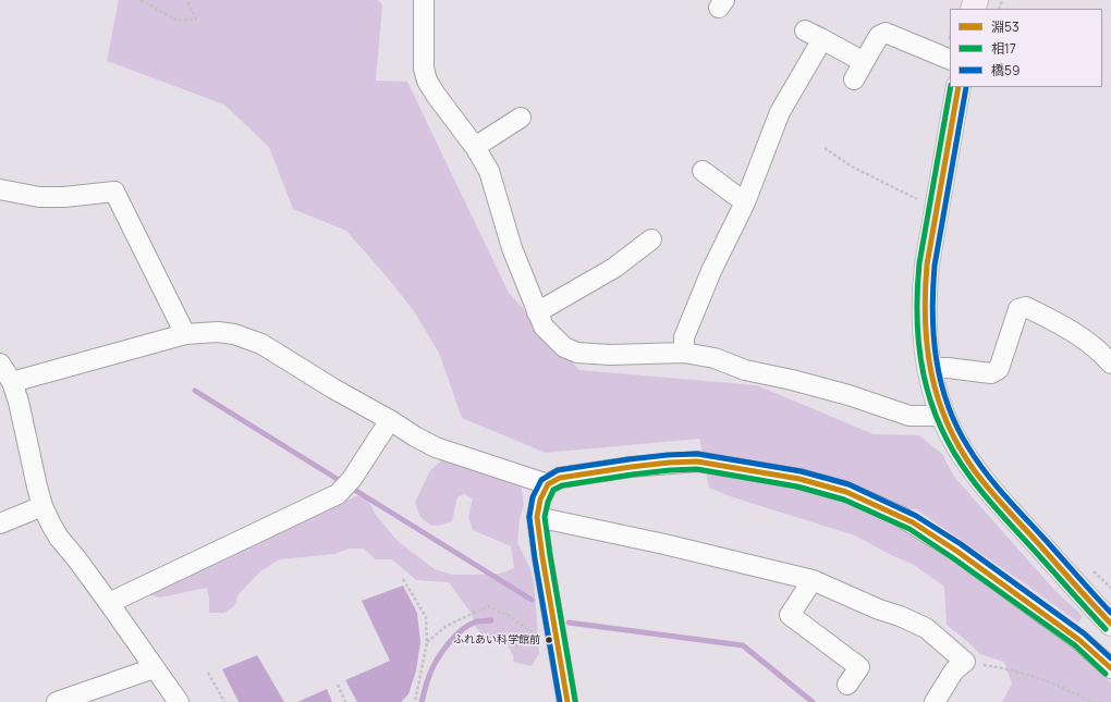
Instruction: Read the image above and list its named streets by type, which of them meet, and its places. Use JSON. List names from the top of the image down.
{
  "places": ["ふれあい科学館前"],
  "lines": ["transit line 淵53", "transit line 相17", "transit line 橋59"],
  "legend": ["淵53", "相17", "橋59"]
}
